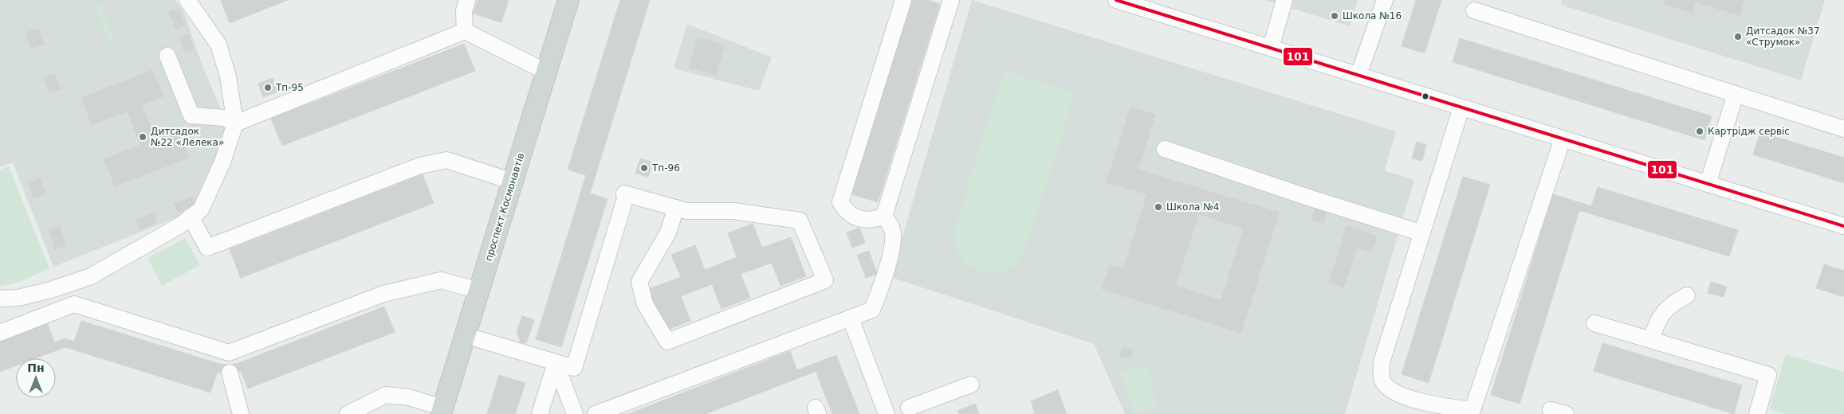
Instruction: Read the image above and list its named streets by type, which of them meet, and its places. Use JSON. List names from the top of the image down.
{
  "streets": {
    "main road": ["проспект Космонавтів"]
  },
  "places": [
    "Школа №16",
    "Дитсадок №37 «Струмок»",
    "Тп-95",
    "Картрiдж сервiс",
    "Дитсадок №22 «Лелека»",
    "Тп-96",
    "Школа №4"
  ],
  "lines": ["transit line 101"],
  "north": "top"
}
